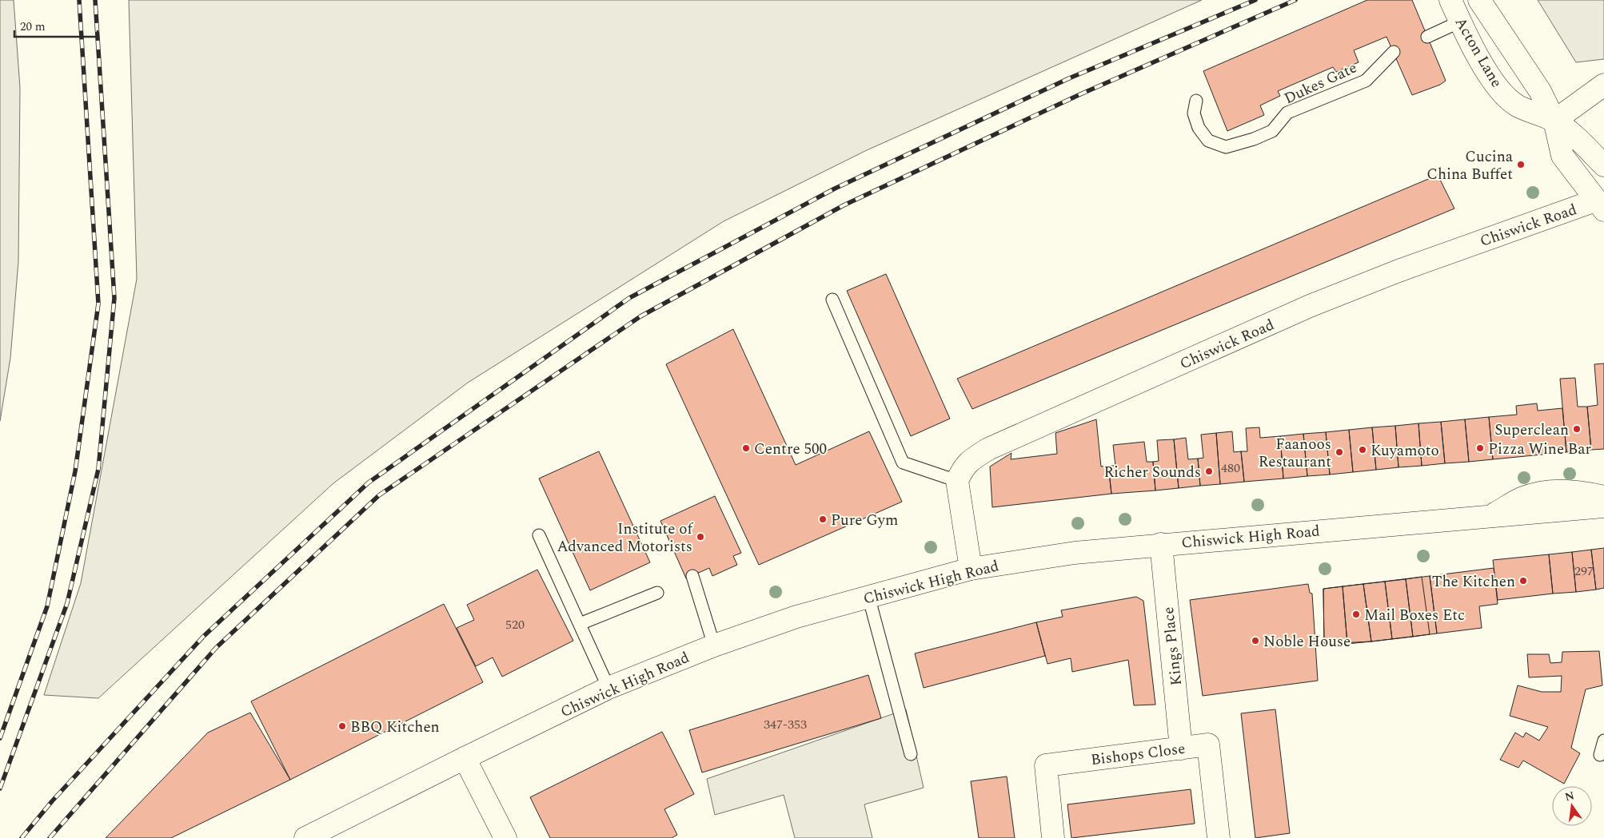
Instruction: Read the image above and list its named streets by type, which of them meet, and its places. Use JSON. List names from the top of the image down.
{
  "streets": {
    "main road": [
      "Acton Lane",
      "Chiswick Road",
      "Chiswick High Road",
      "Kings Place",
      "Bishops Close"
    ],
    "lane": ["Dukes Gate"]
  },
  "crossings": [
    ["Acton Lane", "Chiswick Road"],
    ["Chiswick High Road", "Kings Place"],
    ["Kings Place", "Bishops Close"]
  ],
  "places": [
    "Cucina China Buffet",
    "Superclean",
    "Centre 500",
    "Pizza Wine Bar",
    "Kuyamoto",
    "Faanoos Restaurant",
    "Richer Sounds",
    "Pure Gym",
    "Institute of Advanced Motorists",
    "The Kitchen",
    "Mail Boxes Etc",
    "Noble House",
    "BBQ Kitchen"
  ],
  "house_numbers": [
    "480",
    "297",
    "520",
    "347-353"
  ],
  "scale_bar": "20 m",
  "north": "top"
}
